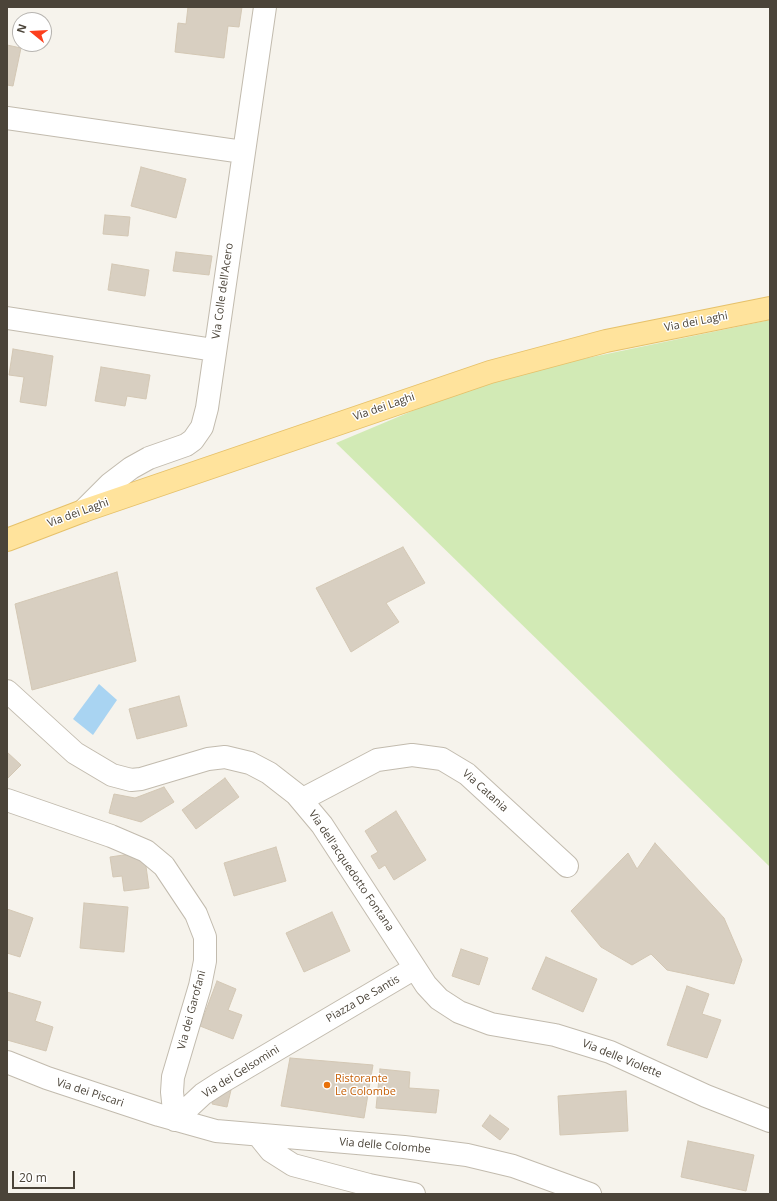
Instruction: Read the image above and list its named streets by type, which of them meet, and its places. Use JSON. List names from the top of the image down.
{
  "streets": {
    "main road": ["Via dei Laghi"],
    "street": [
      "Via Colle dell'Acero",
      "Via Catania",
      "Via dell'acquedotto Fontana",
      "Piazza De Santis",
      "Via dei Garofani",
      "Via delle Violette",
      "Via dei Gelsomini",
      "Via dei Piscari",
      "Via delle Colombe"
    ]
  },
  "crossings": [
    ["Via Colle dell'Acero", "Via dei Laghi"],
    ["Via Catania", "Via dell'acquedotto Fontana"],
    ["Via dell'acquedotto Fontana", "Piazza De Santis"],
    ["Via dell'acquedotto Fontana", "Via delle Violette"],
    ["Piazza De Santis", "Via delle Violette"],
    ["Piazza De Santis", "Via dei Gelsomini"],
    ["Via dei Garofani", "Via dei Gelsomini"],
    ["Via dei Garofani", "Via dei Piscari"],
    ["Via dei Garofani", "Via delle Colombe"],
    ["Via dei Gelsomini", "Via dei Piscari"],
    ["Via dei Gelsomini", "Via delle Colombe"],
    ["Via dei Piscari", "Via delle Colombe"]
  ],
  "places": ["Ristorante Le Colombe"],
  "scale_bar": "20 m",
  "north": "left"
}
